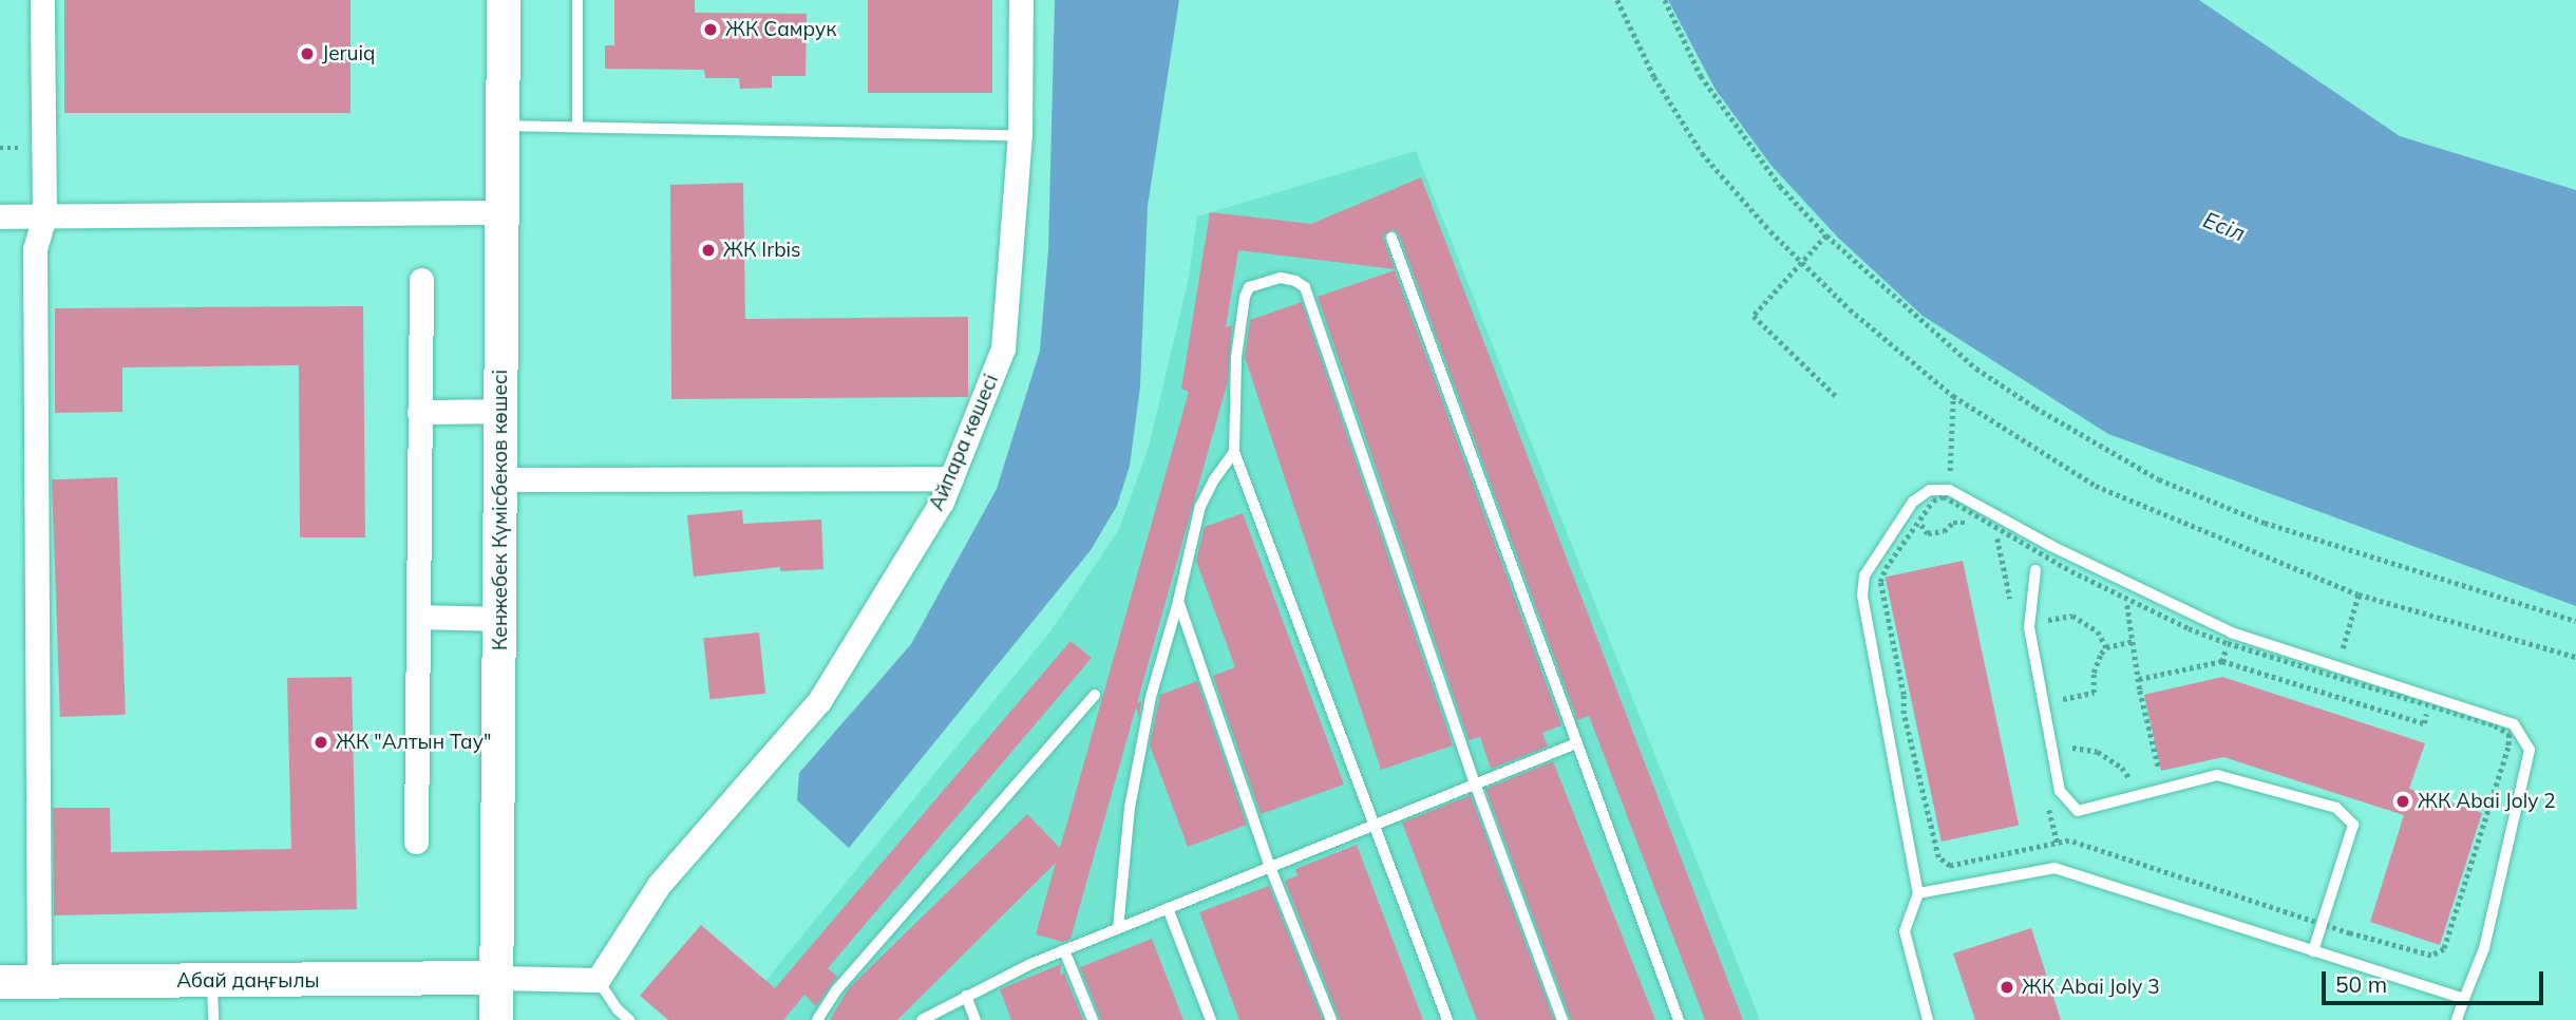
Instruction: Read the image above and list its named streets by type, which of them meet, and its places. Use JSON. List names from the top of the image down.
{
  "streets": {
    "street": ["Айпара көшесі", "Кенжебек Күмісбеков көшесі", "Абай даңғылы"]
  },
  "crossings": [
    ["Кенжебек Күмісбеков көшесі", "Абай даңғылы"]
  ],
  "water": ["Есіл"],
  "places": [
    "ЖК Самрук",
    "Jeruiq",
    "ЖК Irbis",
    "ЖК \"Алтын Тау\"",
    "ЖК Abai Joly 2",
    "ЖК Abai Joly 3"
  ],
  "scale_bar": "50 m"
}
